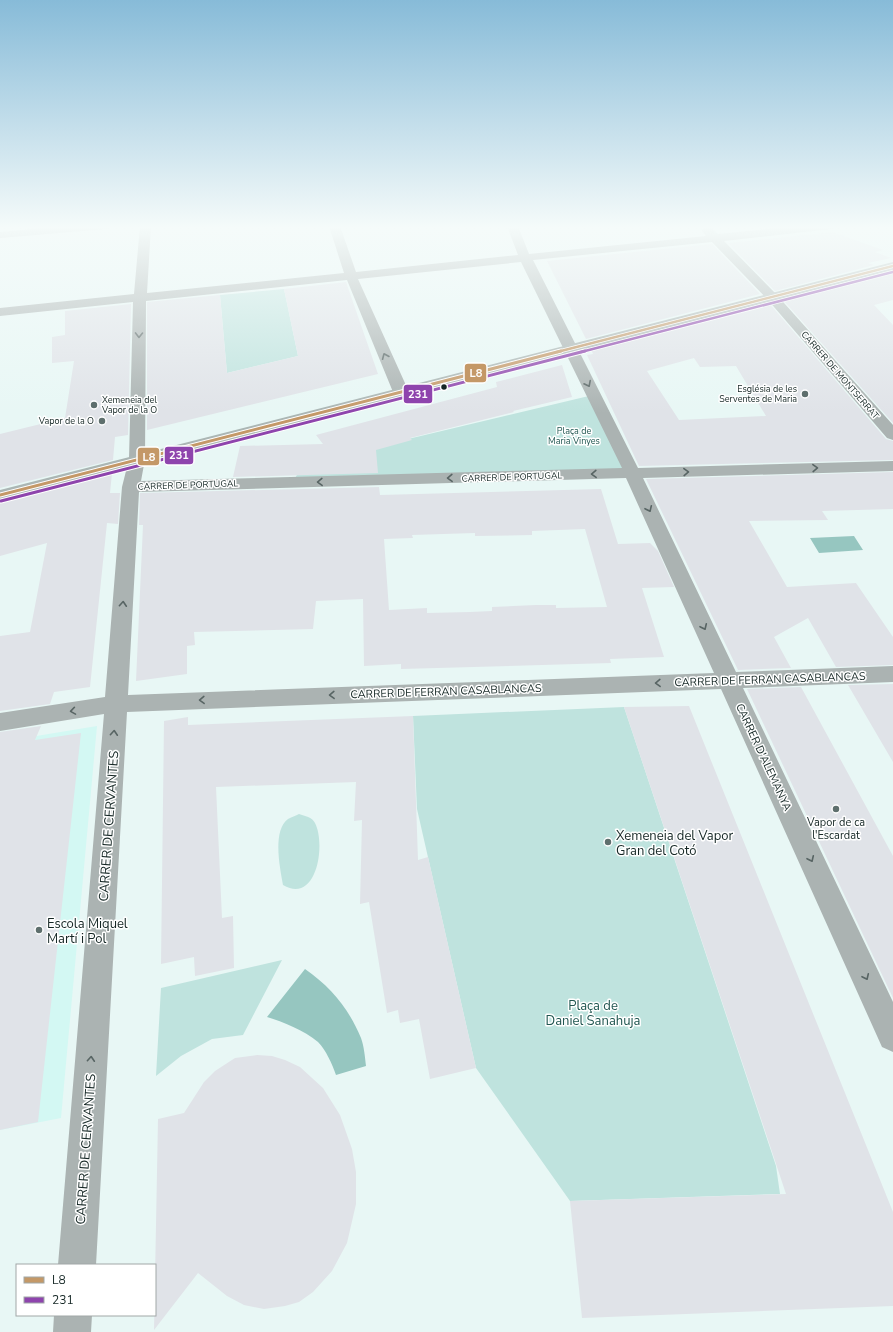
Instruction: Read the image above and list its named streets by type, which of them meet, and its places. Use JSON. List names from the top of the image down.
{
  "streets": {
    "street": [
      "CARRER DE MONTSERRAT",
      "CARRER DE PORTUGAL",
      "CARRER DE FERRAN CASABLANCAS",
      "CARRER D'ALEMANYA",
      "CARRER DE CERVANTES"
    ]
  },
  "crossings": [
    ["CARRER DE PORTUGAL", "CARRER D'ALEMANYA"],
    ["CARRER DE PORTUGAL", "CARRER DE CERVANTES"],
    ["CARRER DE FERRAN CASABLANCAS", "CARRER D'ALEMANYA"],
    ["CARRER DE FERRAN CASABLANCAS", "CARRER DE CERVANTES"]
  ],
  "one_way": ["CARRER DE FERRAN CASABLANCAS", "CARRER D'ALEMANYA"],
  "parks": ["Plaça de Maria Vinyes", "Plaça de Daniel Sanahuja"],
  "places": [
    "Església de les Serventes de Maria",
    "Xemeneia del Vapor de la O",
    "Vapor de la O",
    "Vapor de ca l'Escardat",
    "Xemeneia del Vapor Gran del Cotó",
    "Escola Miquel Martí i Pol"
  ],
  "lines": ["transit line L8", "transit line 231"],
  "legend": ["L8", "231"]
}
